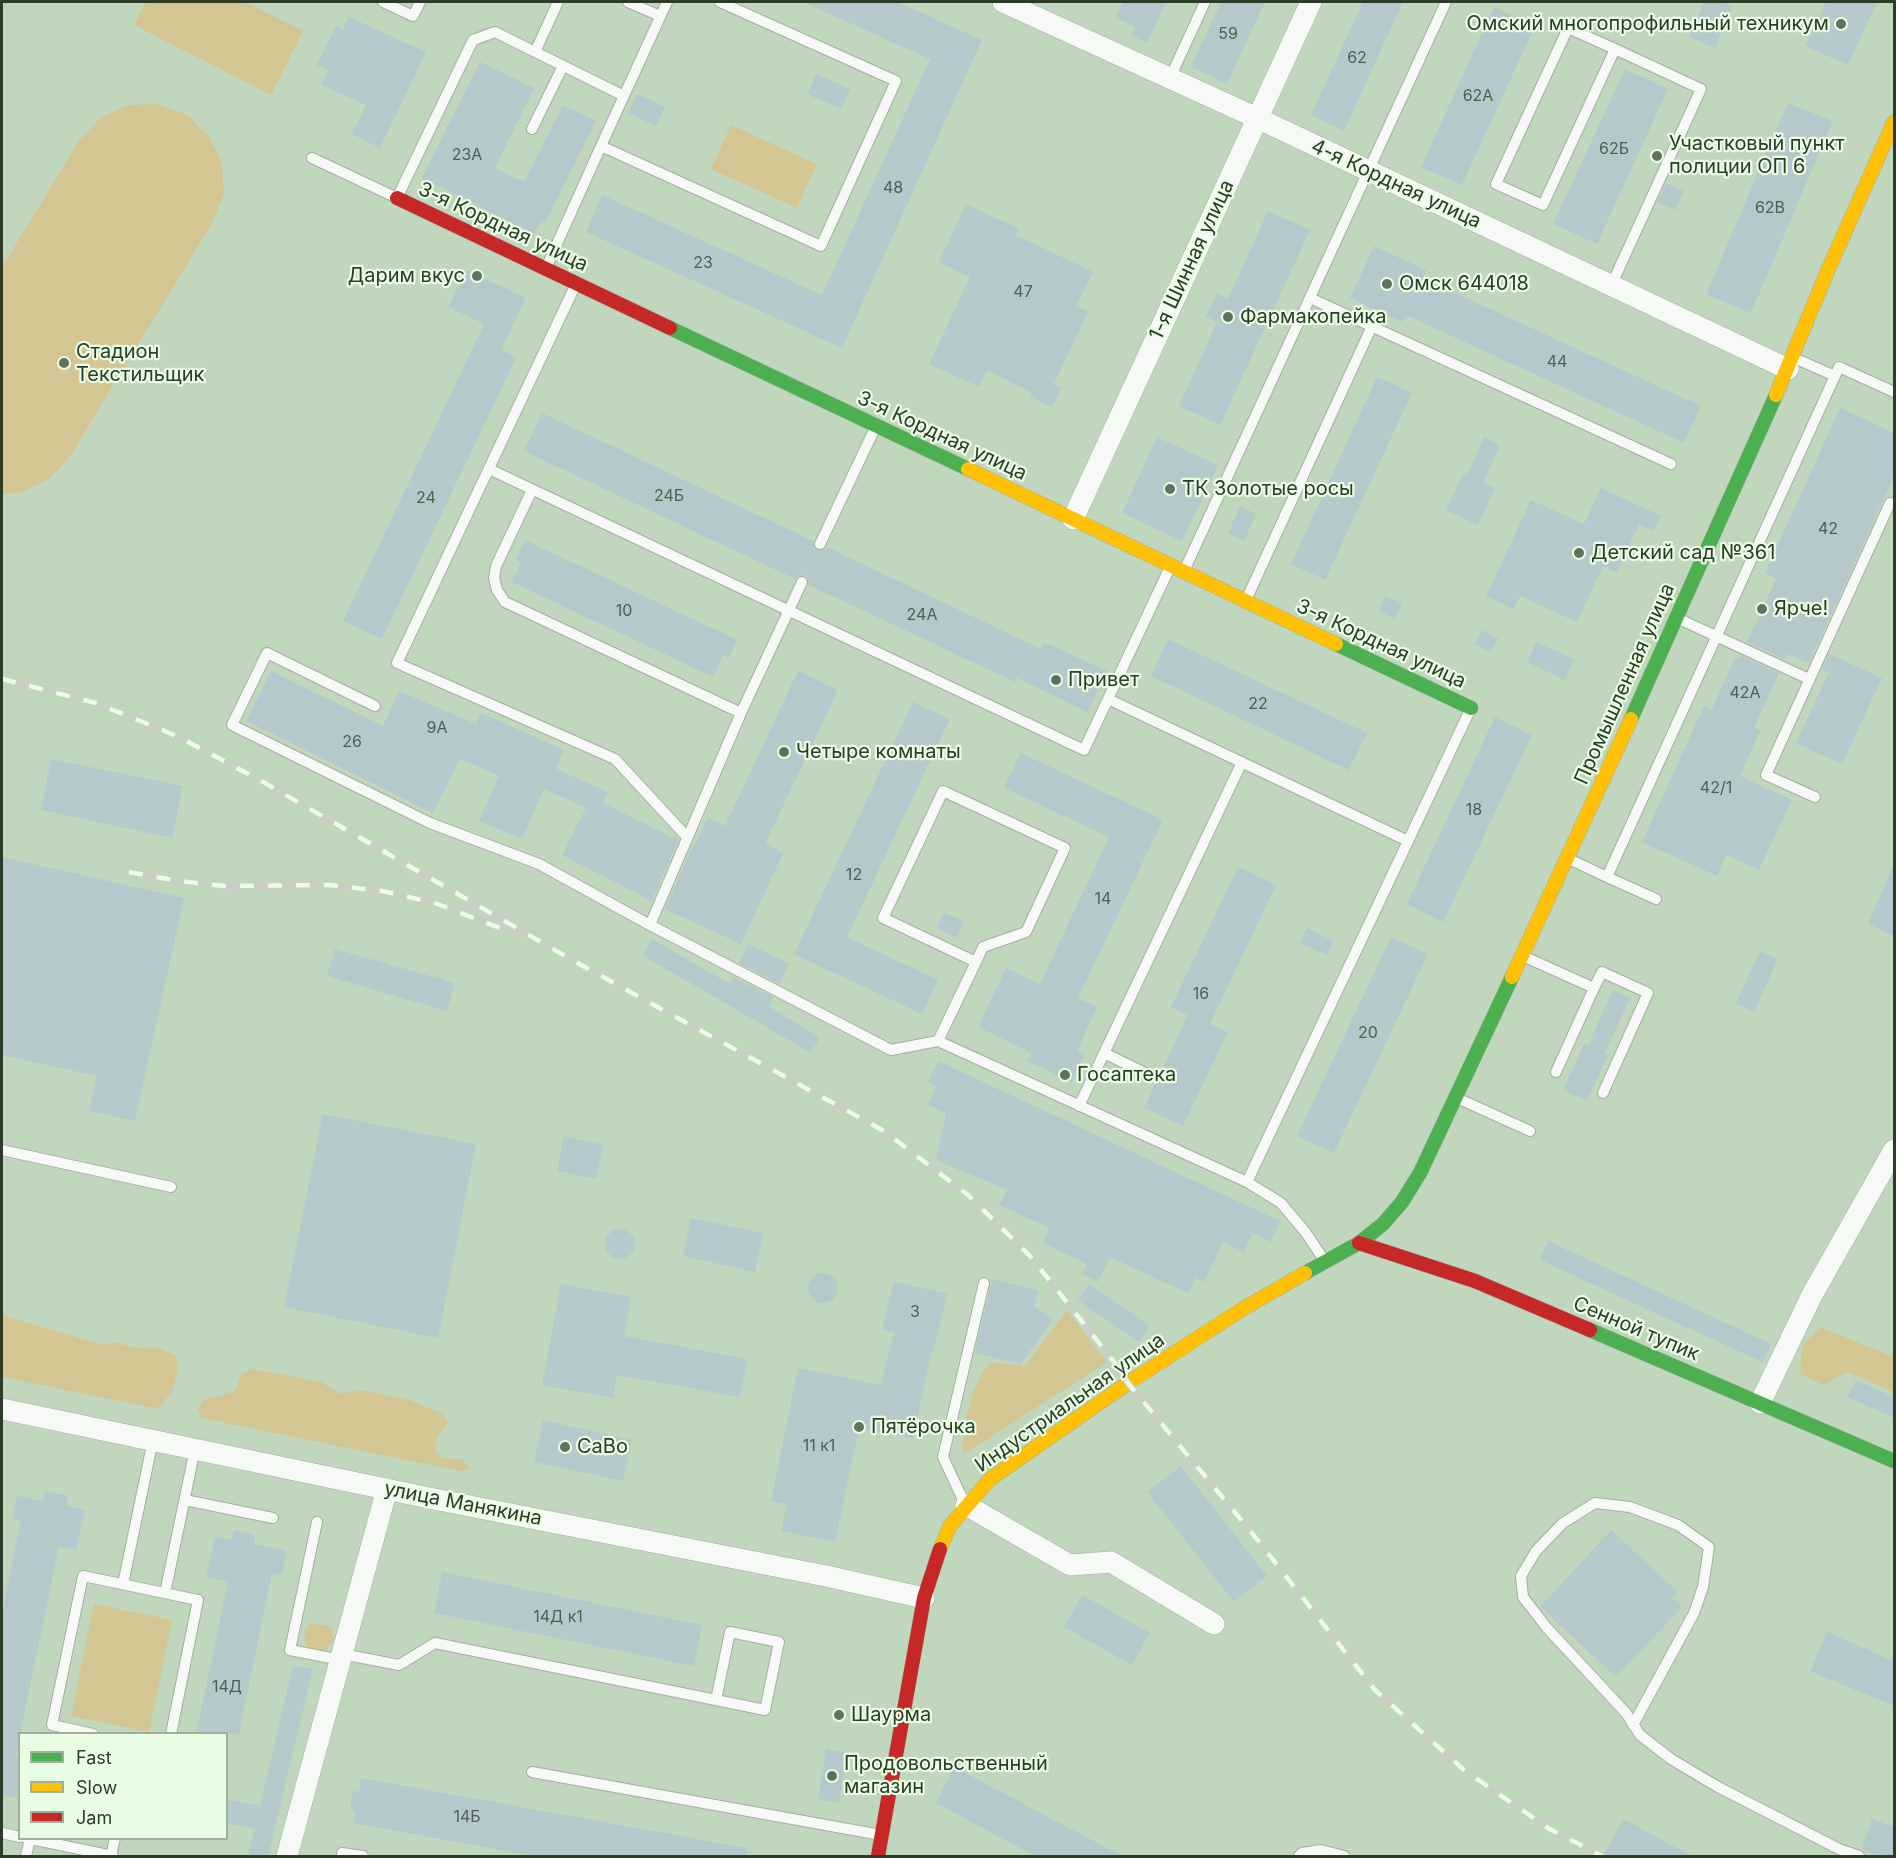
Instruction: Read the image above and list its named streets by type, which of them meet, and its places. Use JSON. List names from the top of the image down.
{
  "streets": {
    "main road": [
      "3-я Кордная улица",
      "Промышленная улица",
      "Сенной тупик",
      "Индустриальная улица"
    ],
    "street": ["4-я Кордная улица", "1-я Шинная улица", "улица Манякина"]
  },
  "crossings": [
    ["4-я Кордная улица", "1-я Шинная улица"],
    ["4-я Кордная улица", "Промышленная улица"],
    ["3-я Кордная улица", "1-я Шинная улица"],
    ["Промышленная улица", "Сенной тупик"],
    ["Промышленная улица", "Индустриальная улица"],
    ["Сенной тупик", "Индустриальная улица"],
    ["Индустриальная улица", "улица Манякина"]
  ],
  "places": [
    "Омский многопрофильный техникум",
    "Участковый пункт полиции ОП 6",
    "Дарим вкус",
    "Омск 644018",
    "Фармакопейка",
    "Стадион Текстильщик",
    "ТК Золотые росы",
    "Детский сад №361",
    "Ярче!",
    "Привет",
    "Четыре комнаты",
    "Госаптека",
    "Пятёрочка",
    "СаВо",
    "Шаурма",
    "Продовольственный магазин"
  ],
  "house_numbers": [
    "59",
    "62",
    "62А",
    "62Б",
    "23А",
    "48",
    "62В",
    "23",
    "47",
    "44",
    "24Б",
    "24",
    "42",
    "10",
    "24А",
    "42А",
    "22",
    "9А",
    "26",
    "42/1",
    "18",
    "12",
    "14",
    "16",
    "20",
    "3",
    "11 к1",
    "14Д к1",
    "14Д",
    "14Б"
  ],
  "legend": ["Fast", "Slow", "Jam"]
}
